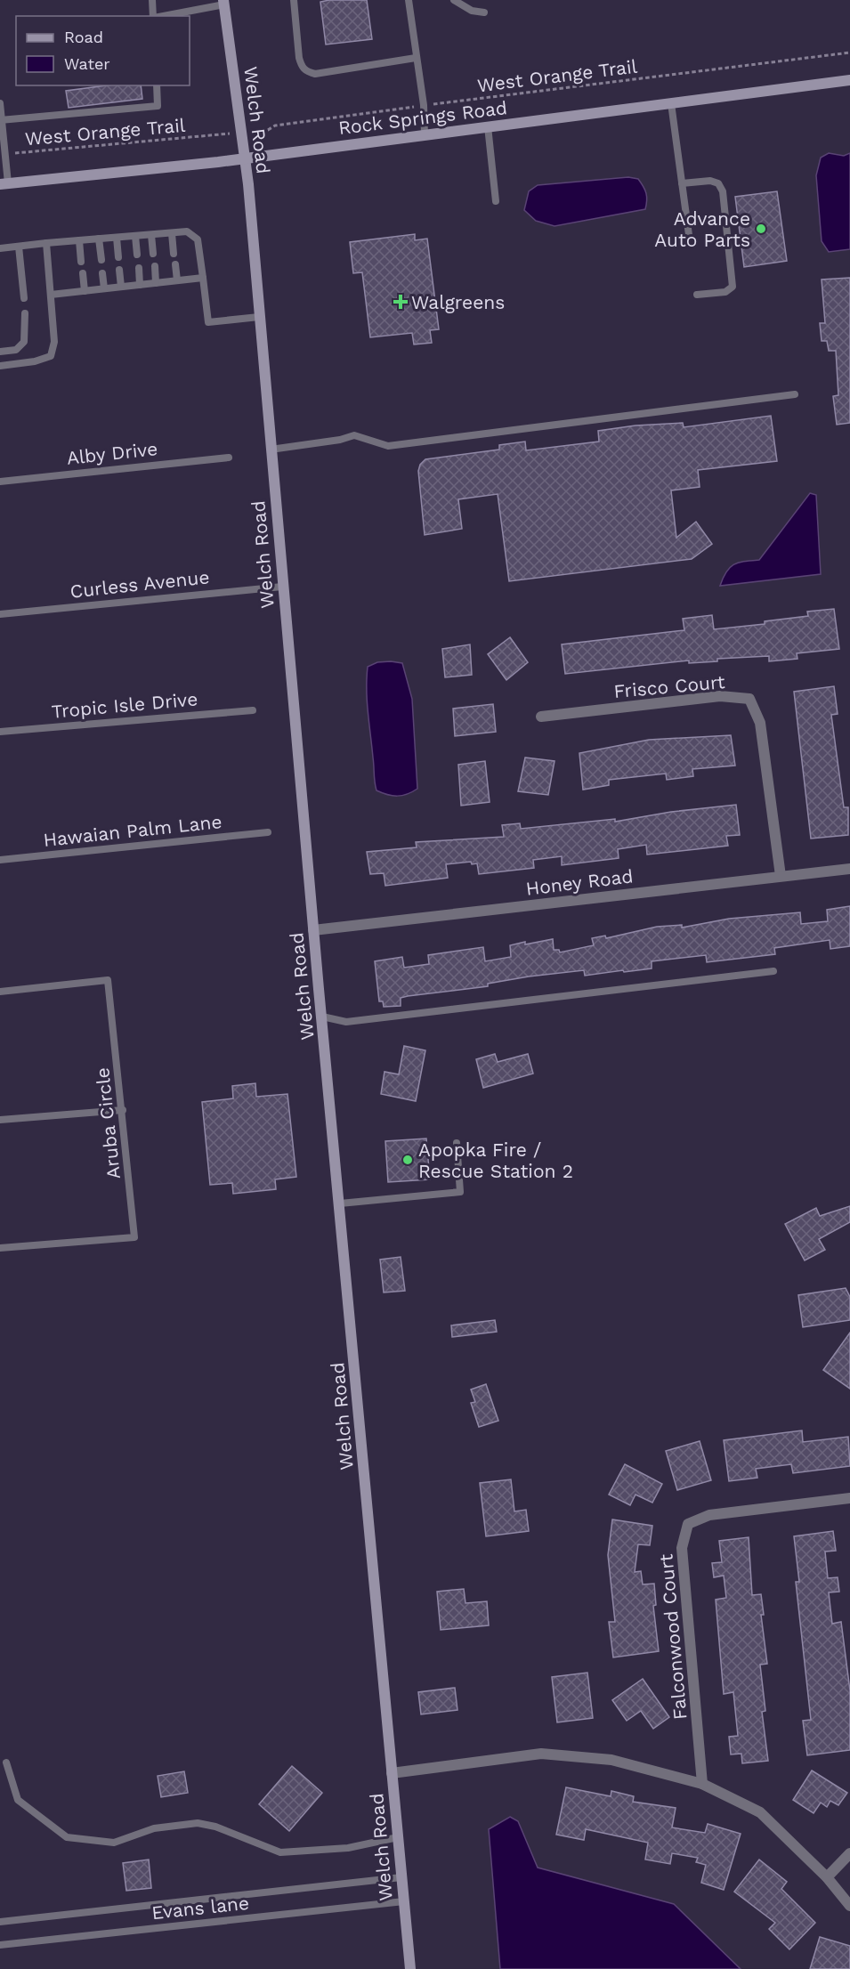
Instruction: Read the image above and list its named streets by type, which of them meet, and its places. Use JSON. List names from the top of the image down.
{
  "streets": {
    "street": [
      "Rock Springs Road",
      "Welch Road",
      "Frisco Court",
      "Honey Road",
      "Falconwood Court"
    ],
    "lane": [
      "Alby Drive",
      "Curless Avenue",
      "Tropic Isle Drive",
      "Hawaian Palm Lane",
      "Aruba Circle",
      "Evans lane"
    ],
    "path": ["West Orange Trail"]
  },
  "crossings": [
    ["Rock Springs Road", "Welch Road"],
    ["Welch Road", "Curless Avenue"],
    ["Welch Road", "Honey Road"],
    ["Welch Road", "Evans lane"],
    ["Frisco Court", "Honey Road"]
  ],
  "places": {
    "other": ["Advance Auto Parts", "Apopka Fire / Rescue Station 2"],
    "health": ["Walgreens"]
  },
  "legend": ["Road", "Water"]
}
